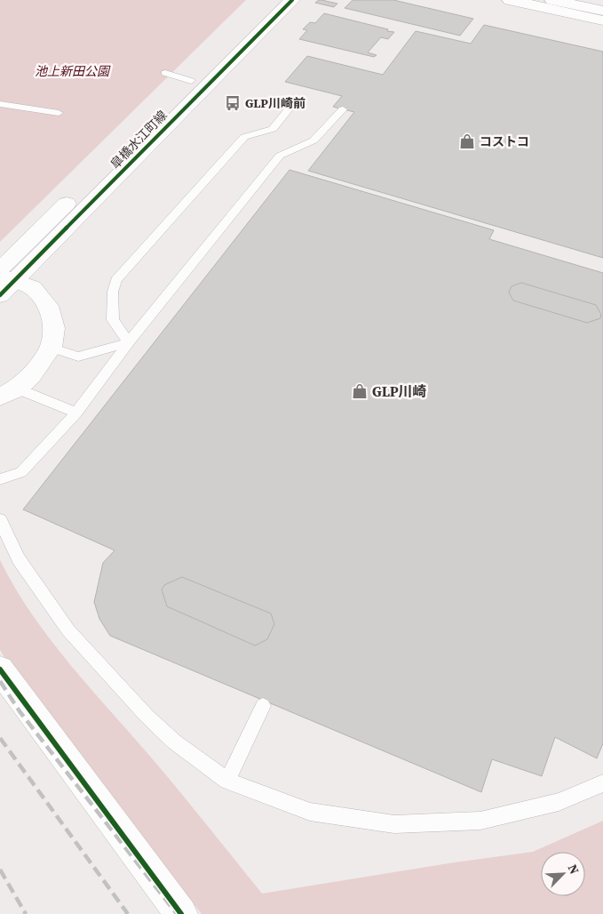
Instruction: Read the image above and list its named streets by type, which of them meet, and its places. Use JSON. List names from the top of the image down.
{
  "streets": {
    "main road": ["皐橋水江町線"]
  },
  "parks": ["池上新田公園"],
  "places": {
    "bus stop": ["GLP川崎前"],
    "shop": ["コストコ", "GLP川崎"]
  },
  "north": "top right"
}
